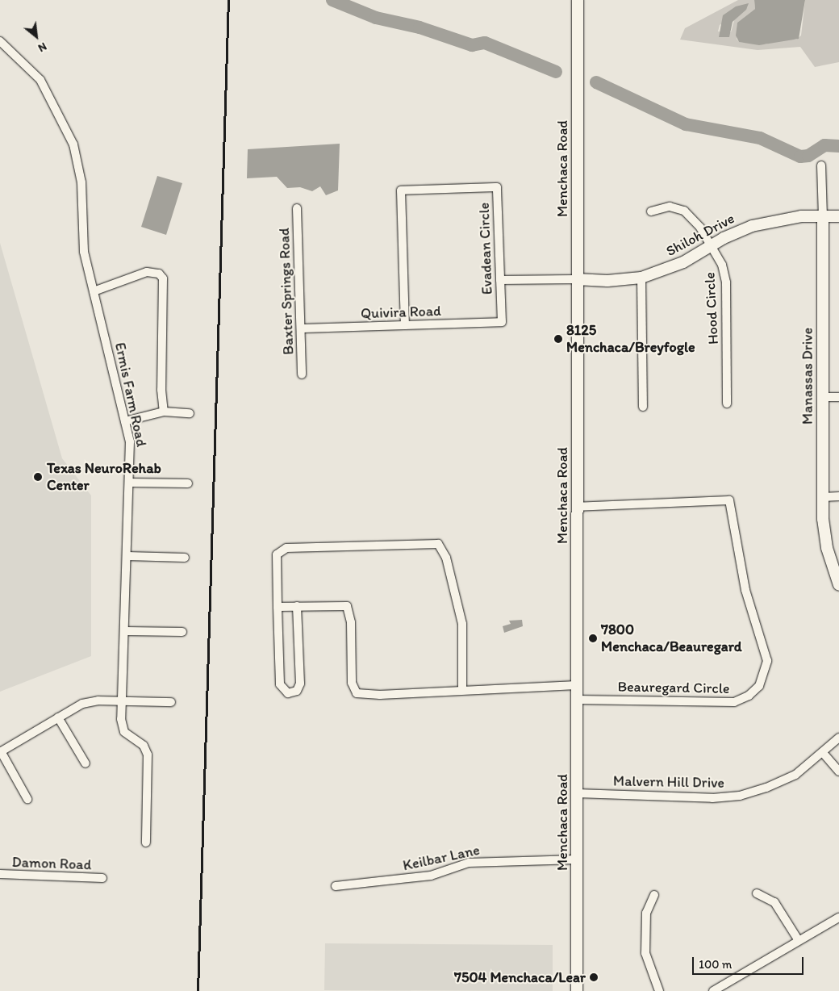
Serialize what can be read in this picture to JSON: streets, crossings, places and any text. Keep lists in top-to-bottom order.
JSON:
{
  "streets": {
    "main road": ["Menchaca Road", "Shiloh Drive", "Manassas Drive"],
    "street": [
      "Evadean Circle",
      "Baxter Springs Road",
      "Hood Circle",
      "Quivira Road",
      "Ermis Farm Road",
      "Beauregard Circle",
      "Malvern Hill Drive",
      "Keilbar Lane",
      "Damon Road"
    ]
  },
  "crossings": [
    ["Menchaca Road", "Shiloh Drive"],
    ["Menchaca Road", "Beauregard Circle"],
    ["Menchaca Road", "Malvern Hill Drive"],
    ["Menchaca Road", "Keilbar Lane"],
    ["Shiloh Drive", "Hood Circle"],
    ["Shiloh Drive", "Manassas Drive"],
    ["Evadean Circle", "Quivira Road"],
    ["Baxter Springs Road", "Quivira Road"]
  ],
  "places": [
    "8125 Menchaca/Breyfogle",
    "Texas NeuroRehab Center",
    "7800 Menchaca/Beauregard",
    "7504 Menchaca/Lear"
  ],
  "scale_bar": "100 m",
  "north": "bottom right"
}
